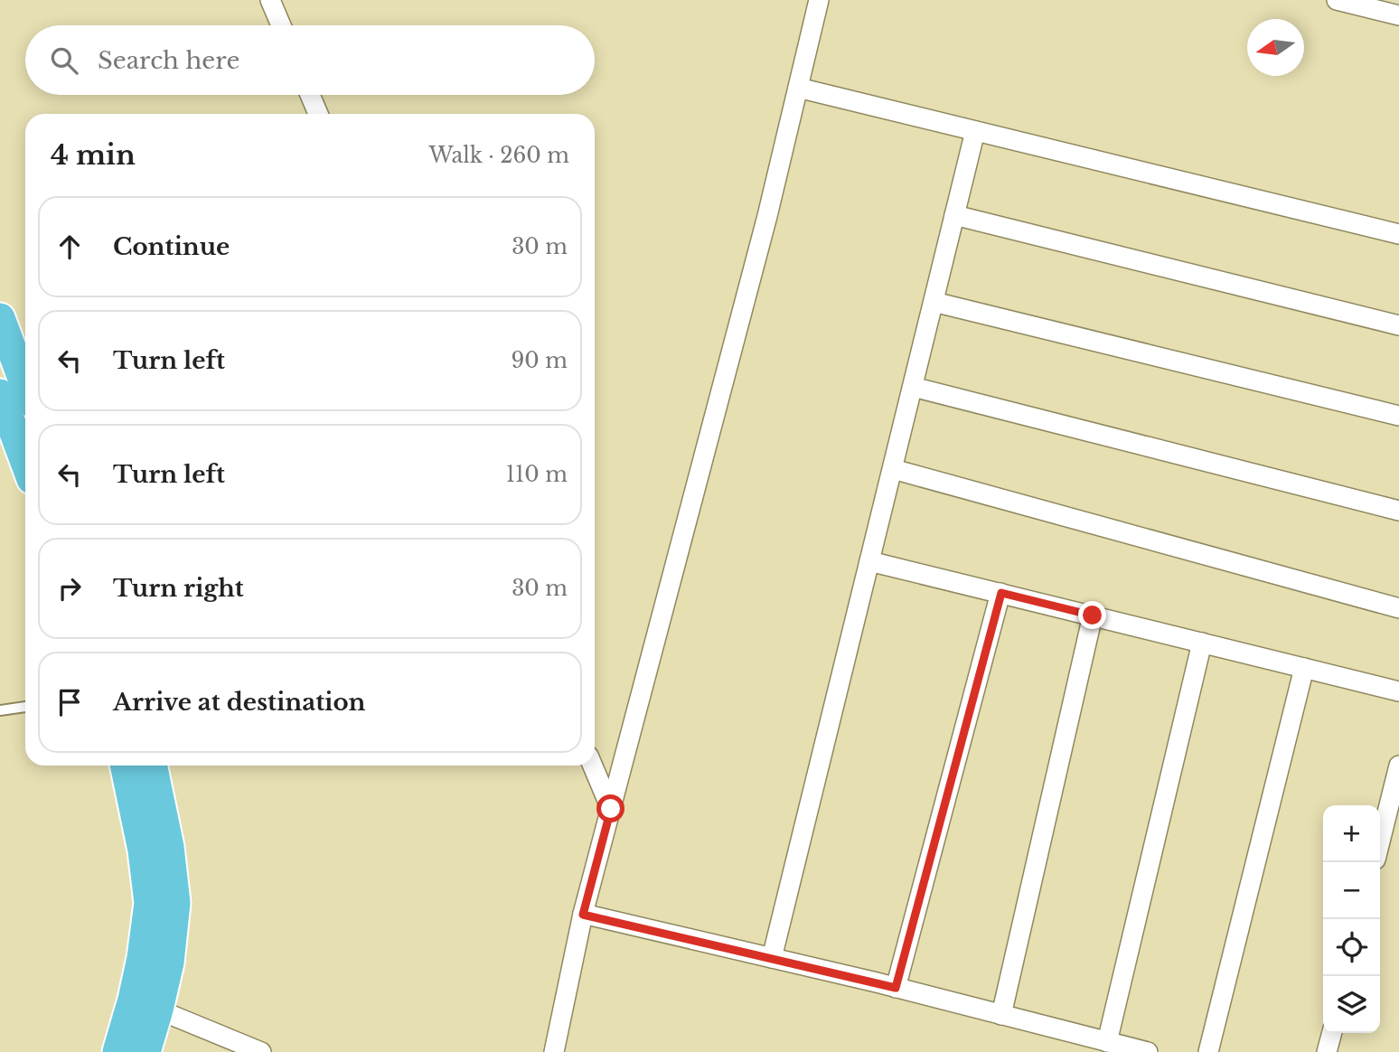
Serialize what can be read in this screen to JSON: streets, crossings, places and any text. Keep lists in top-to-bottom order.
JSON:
{
  "north": "left",
  "page": {
    "search": "Search here",
    "heading": ["4 min", "Walk · 260 m"],
    "list": [
      ["Continue", "30 m"],
      ["Turn left", "90 m"],
      ["Turn left", "110 m"],
      ["Turn right", "30 m"],
      "Arrive at destination"
    ],
    "map_buttons": ["+", "−"]
  }
}
